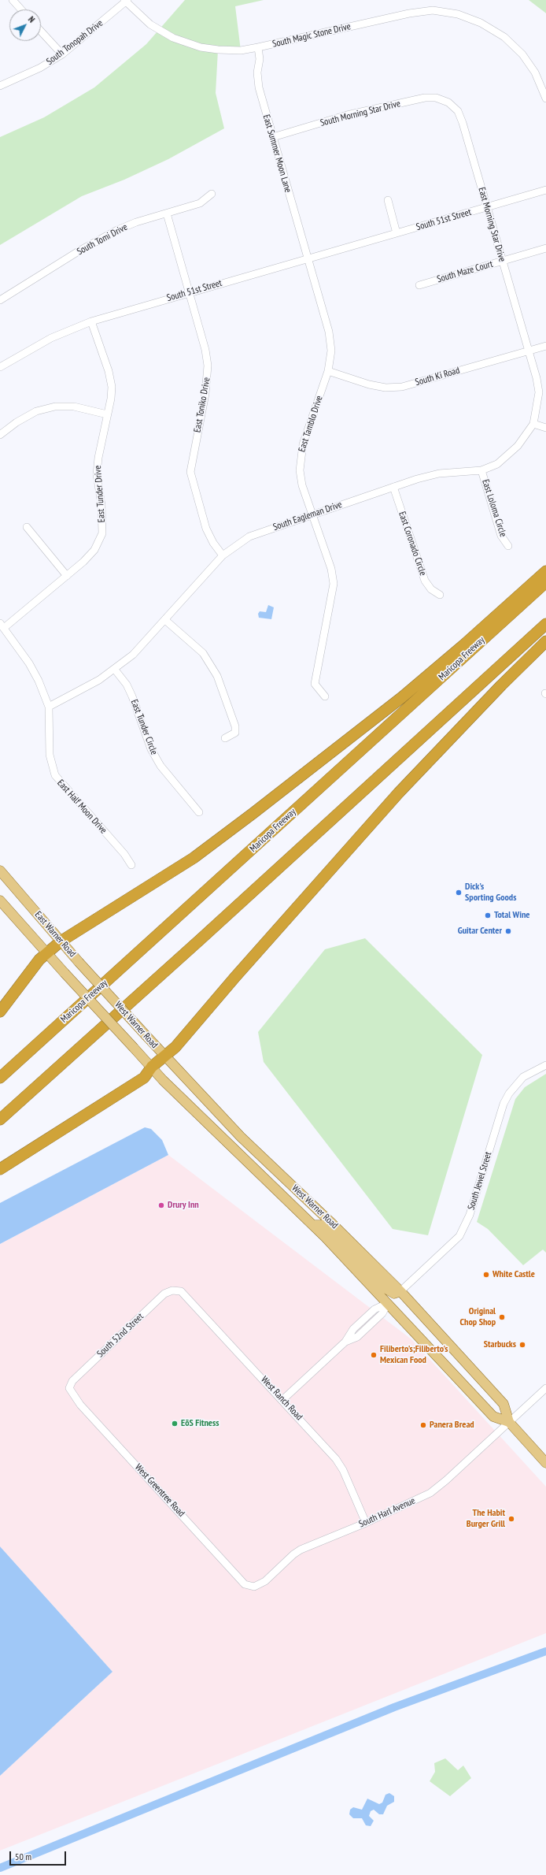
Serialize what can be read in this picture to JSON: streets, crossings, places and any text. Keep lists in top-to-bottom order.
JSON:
{
  "streets": {
    "highway": ["Maricopa Freeway"],
    "main road": ["East Warner Road", "West Warner Road"],
    "street": [
      "South Magic Stone Drive",
      "South Tonopah Drive",
      "South Morning Star Drive",
      "East Summer Moon Lane",
      "South 51st Street",
      "East Morning Star Drive",
      "South Tomi Drive",
      "South Maze Court",
      "South Ki Road",
      "East Toniko Drive",
      "East Tamblo Drive",
      "East Tunder Drive",
      "East Loloma Circle",
      "South Eagleman Drive",
      "East Coronado Circle",
      "East Tunder Circle",
      "East Half Moon Drive",
      "South Jewel Street",
      "South 52nd Street",
      "West Ranch Road",
      "West Greentree Road",
      "South Harl Avenue"
    ]
  },
  "crossings": [
    ["South Magic Stone Drive", "South Tonopah Drive"],
    ["South Magic Stone Drive", "East Summer Moon Lane"],
    ["South Morning Star Drive", "East Summer Moon Lane"],
    ["South Morning Star Drive", "East Morning Star Drive"],
    ["East Summer Moon Lane", "South 51st Street"],
    ["East Summer Moon Lane", "East Tamblo Drive"],
    ["South 51st Street", "East Morning Star Drive"],
    ["South 51st Street", "East Toniko Drive"],
    ["South 51st Street", "East Tamblo Drive"],
    ["South 51st Street", "East Tunder Drive"],
    ["East Morning Star Drive", "South Maze Court"],
    ["East Morning Star Drive", "South Ki Road"],
    ["East Morning Star Drive", "South Eagleman Drive"],
    ["South Tomi Drive", "East Toniko Drive"],
    ["South Ki Road", "East Tamblo Drive"],
    ["South Ki Road", "South Eagleman Drive"],
    ["East Toniko Drive", "South Eagleman Drive"],
    ["East Tamblo Drive", "South Eagleman Drive"],
    ["East Tunder Drive", "East Half Moon Drive"],
    ["East Loloma Circle", "South Eagleman Drive"],
    ["South Eagleman Drive", "East Coronado Circle"],
    ["South Eagleman Drive", "East Tunder Circle"],
    ["South Eagleman Drive", "East Half Moon Drive"],
    ["East Warner Road", "West Warner Road"],
    ["West Warner Road", "South Jewel Street"],
    ["West Warner Road", "South Harl Avenue"],
    ["South 52nd Street", "West Ranch Road"],
    ["South 52nd Street", "West Greentree Road"],
    ["West Ranch Road", "South Harl Avenue"],
    ["West Greentree Road", "South Harl Avenue"]
  ],
  "places": [
    "Dick's Sporting Goods",
    "Total Wine",
    "Guitar Center",
    "Drury Inn",
    "White Castle",
    "Original Chop Shop",
    "Starbucks",
    "Filiberto's;Filiberto's Mexican Food",
    "EōS Fitness",
    "Panera Bread",
    "The Habit Burger Grill"
  ],
  "scale_bar": "50 m",
  "north": "top right"
}
